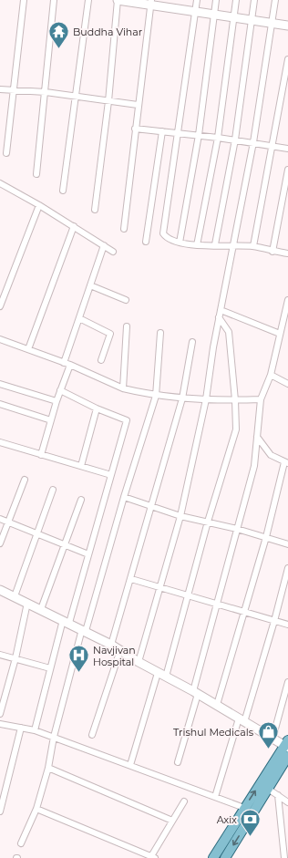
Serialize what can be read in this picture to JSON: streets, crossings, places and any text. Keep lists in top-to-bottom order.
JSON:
{
  "places": {
    "temple": ["Buddha Vihar"],
    "hospital": ["Navjivan Hospital"],
    "shop": ["Trishul Medicals"],
    "bank": ["Axix"]
  }
}
